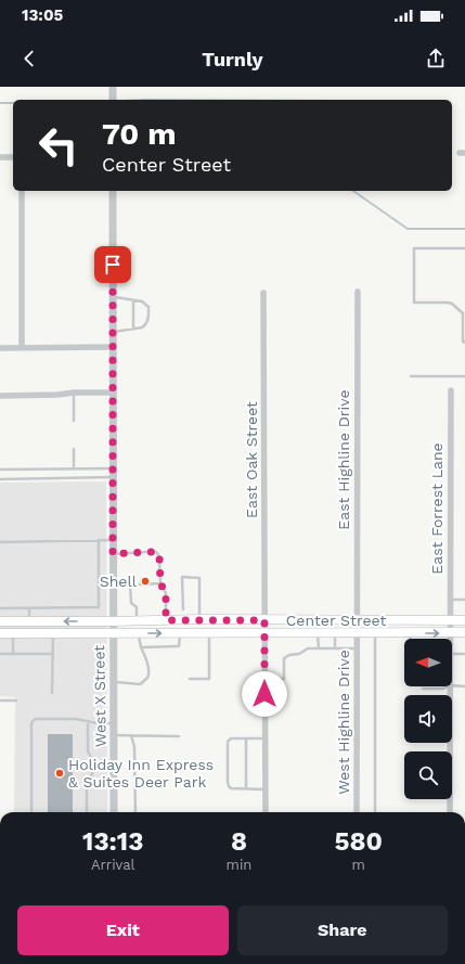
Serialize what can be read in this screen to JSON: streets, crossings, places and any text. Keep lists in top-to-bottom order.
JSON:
{
  "streets": {
    "main road": ["Center Street"],
    "street": [
      "East Oak Street",
      "East Highline Drive",
      "East Forrest Lane",
      "West X Street",
      "West Highline Drive"
    ]
  },
  "crossings": [
    ["East Oak Street", "Center Street"],
    ["East Highline Drive", "Center Street"],
    ["East Highline Drive", "West Highline Drive"],
    ["East Forrest Lane", "Center Street"],
    ["Center Street", "West X Street"],
    ["Center Street", "West Highline Drive"]
  ],
  "places": ["Shell", "Holiday Inn Express & Suites Deer Park"],
  "north": "left",
  "page": {
    "status": "13:05",
    "header": "Turnly",
    "turn": ["70 m", "Center Street"],
    "eta": [
      "13:13",
      "Arrival",
      "8",
      "min",
      "580",
      "m"
    ],
    "buttons": ["Exit", "Share"]
  }
}
